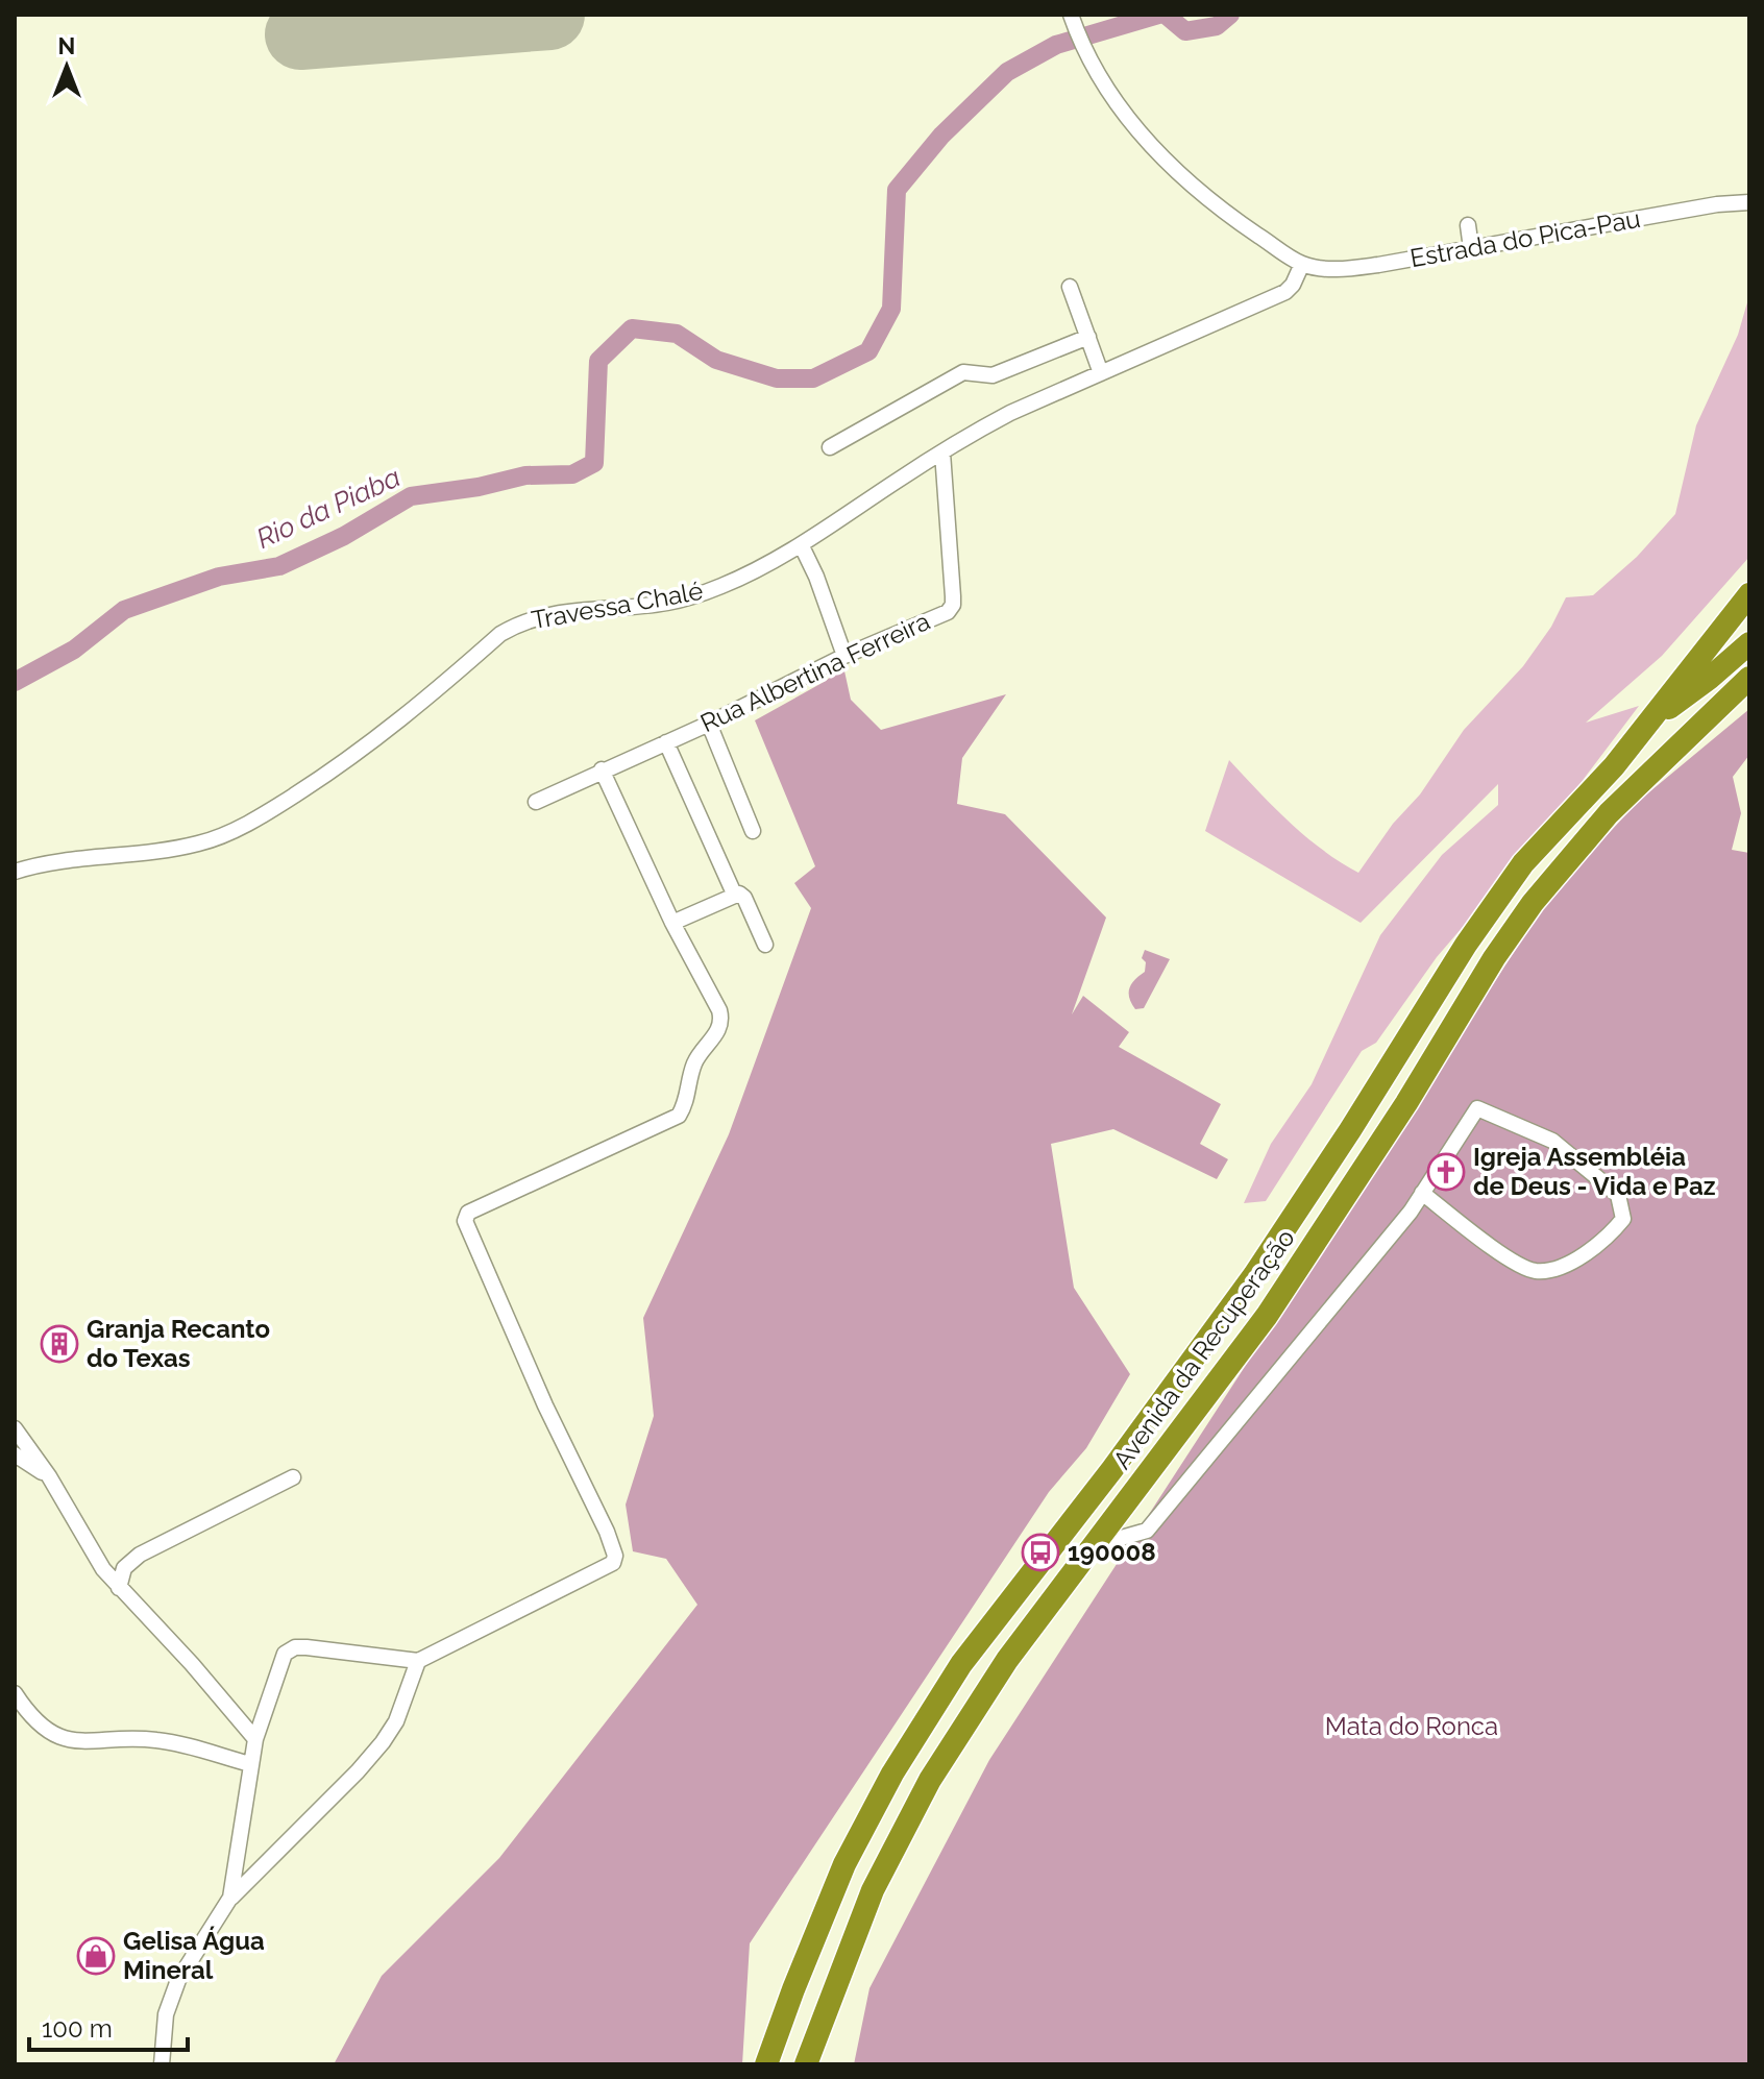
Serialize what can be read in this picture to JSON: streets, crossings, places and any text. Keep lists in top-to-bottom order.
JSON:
{
  "streets": {
    "highway": ["Avenida da Recuperação"],
    "street": ["Estrada do Pica-Pau", "Travessa Chalé", "Rua Albertina Ferreira"]
  },
  "crossings": [
    ["Estrada do Pica-Pau", "Travessa Chalé"],
    ["Travessa Chalé", "Rua Albertina Ferreira"]
  ],
  "water": ["Rio da Piaba"],
  "parks": ["Mata do Ronca"],
  "places": {
    "church": ["Igreja Assembléia de Deus - Vida e Paz"],
    "building": ["Granja Recanto do Texas"],
    "bus stop": ["190008"],
    "shop": ["Gelisa Água Mineral"]
  },
  "scale_bar": "100 m",
  "north": "top"
}
